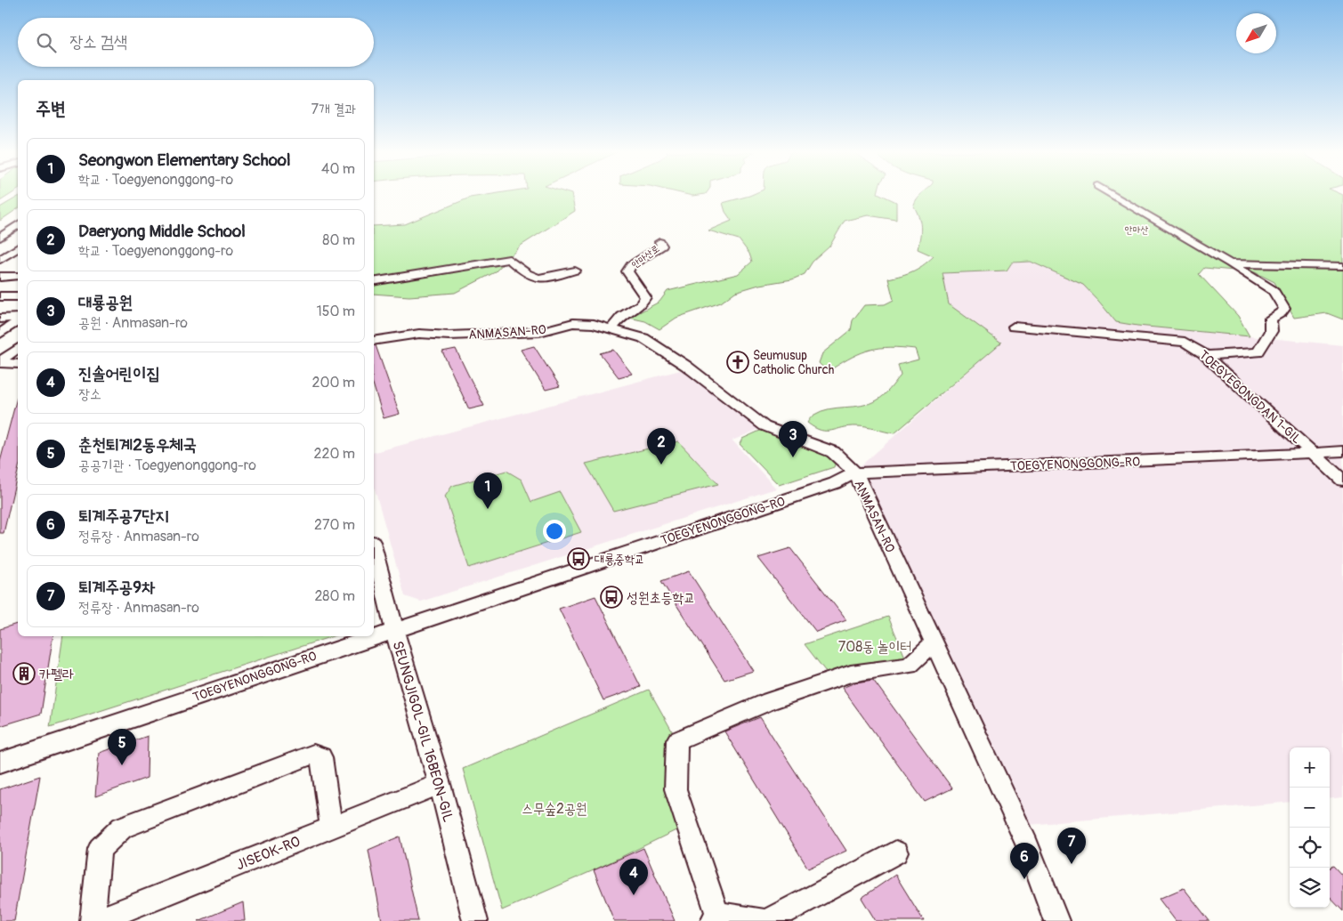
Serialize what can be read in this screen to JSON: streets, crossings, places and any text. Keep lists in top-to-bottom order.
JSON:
{
  "streets": {
    "street": [
      "안마산로",
      "ANMASAN-RO",
      "TOEGYEGONGDAN 1-GIL",
      "TOEGYENONGGONG-RO",
      "SEUNGJIGOL-GIL 16BEON-GIL",
      "JISEOK-RO"
    ]
  },
  "crossings": [
    ["안마산로", "ANMASAN-RO"],
    ["ANMASAN-RO", "TOEGYENONGGONG-RO"],
    ["TOEGYEGONGDAN 1-GIL", "TOEGYENONGGONG-RO"],
    ["TOEGYENONGGONG-RO", "SEUNGJIGOL-GIL 16BEON-GIL"],
    ["SEUNGJIGOL-GIL 16BEON-GIL", "JISEOK-RO"]
  ],
  "parks": ["안마산", "708동 놀이터", "스무숲2공원"],
  "places": {
    "church": ["Seumusup Catholic Church"],
    "bus stop": ["대룡중학교", "성원초등학교"],
    "building": ["카펠라"]
  },
  "north": "bottom left",
  "page": {
    "search": "장소 검색",
    "heading": ["주변", "7개 결과"],
    "list": [
      {
        "mark": "1",
        "name": "Seongwon Elementary School",
        "note": "학교 · Toegyenonggong-ro",
        "value": "40 m"
      },
      {
        "mark": "2",
        "name": "Daeryong Middle School",
        "note": "학교 · Toegyenonggong-ro",
        "value": "80 m"
      },
      {
        "mark": "3",
        "name": "대룡공원",
        "note": "공원 · Anmasan-ro",
        "value": "150 m"
      },
      {
        "mark": "4",
        "name": "진솔어린이집",
        "note": "장소",
        "value": "200 m"
      },
      {
        "mark": "5",
        "name": "춘천퇴계2동우체국",
        "note": "공공기관 · Toegyenonggong-ro",
        "value": "220 m"
      },
      {
        "mark": "6",
        "name": "퇴계주공7단지",
        "note": "정류장 · Anmasan-ro",
        "value": "270 m"
      },
      {
        "mark": "7",
        "name": "퇴계주공9차",
        "note": "정류장 · Anmasan-ro",
        "value": "280 m"
      }
    ],
    "pins": [
      "3",
      "2",
      "1",
      "5",
      "7",
      "6",
      "4"
    ],
    "map_buttons": ["+", "−"]
  }
}
